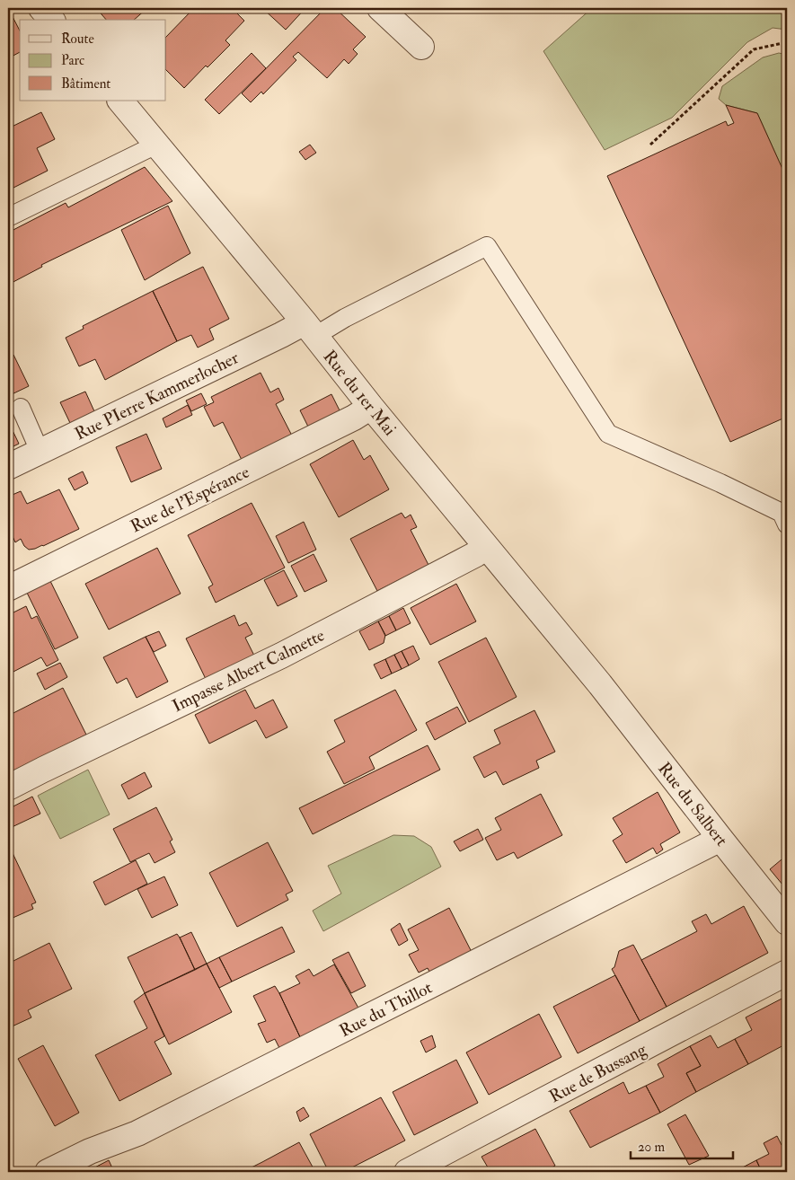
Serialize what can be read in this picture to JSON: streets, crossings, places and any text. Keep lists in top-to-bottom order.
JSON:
{
  "streets": {
    "street": [
      "Rue du 1er Mai",
      "Rue PIerre Kammerlocher",
      "Rue de l'Espérance",
      "Impasse Albert Calmette",
      "Rue du Salbert",
      "Rue du Thillot",
      "Rue de Bussang"
    ]
  },
  "crossings": [
    ["Rue du 1er Mai", "Rue PIerre Kammerlocher"],
    ["Rue du 1er Mai", "Rue de l'Espérance"],
    ["Rue du 1er Mai", "Impasse Albert Calmette"],
    ["Rue du 1er Mai", "Rue du Salbert"],
    ["Rue du Salbert", "Rue du Thillot"]
  ],
  "legend": ["Route", "Parc", "Bâtiment"],
  "scale_bar": "20 m"
}
